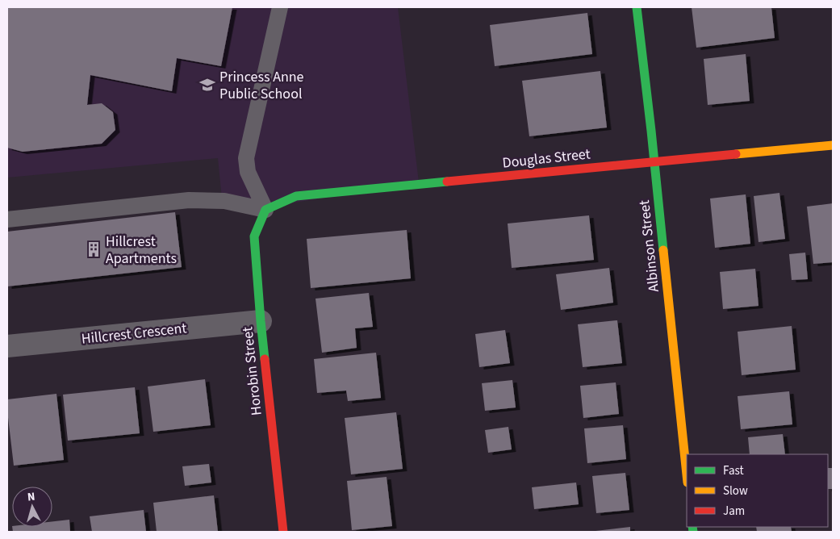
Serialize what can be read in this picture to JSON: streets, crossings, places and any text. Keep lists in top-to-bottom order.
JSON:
{
  "streets": {
    "street": [
      "Douglas Street",
      "Albinson Street",
      "Hillcrest Crescent",
      "Horobin Street"
    ]
  },
  "crossings": [
    ["Douglas Street", "Albinson Street"],
    ["Douglas Street", "Horobin Street"],
    ["Hillcrest Crescent", "Horobin Street"]
  ],
  "places": {
    "school or university": ["Princess Anne Public School"],
    "building": ["Hillcrest Apartments"]
  },
  "legend": ["Fast", "Slow", "Jam"],
  "north": "top"
}
